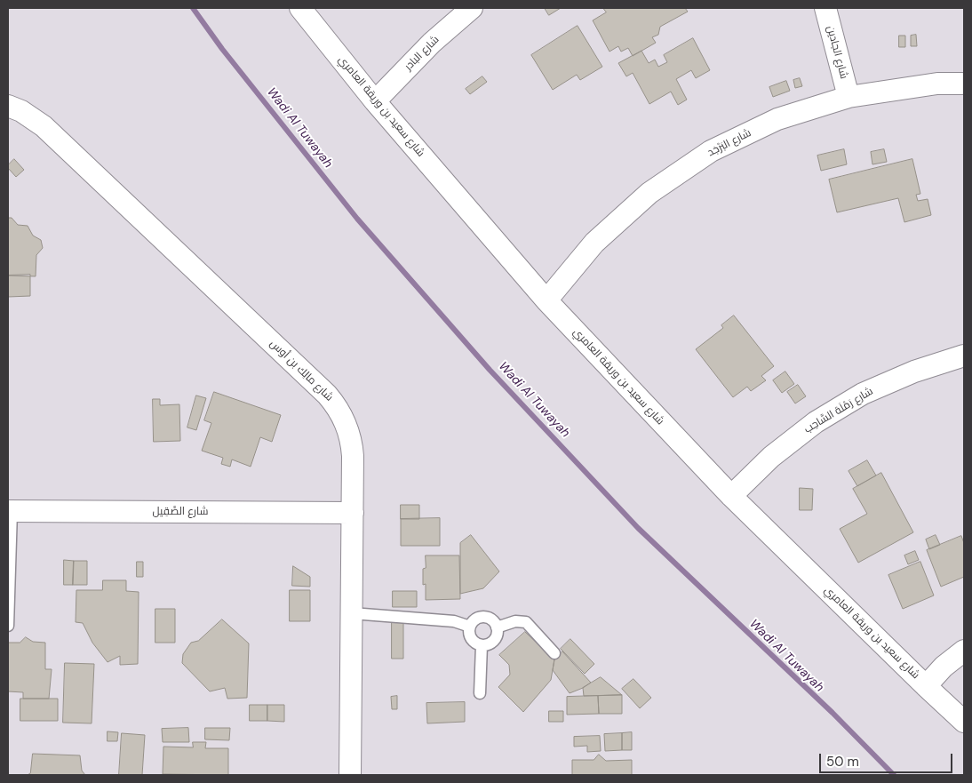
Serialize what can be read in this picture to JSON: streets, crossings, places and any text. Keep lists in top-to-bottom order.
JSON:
{
  "streets": {
    "street": [
      "شارع الجادين",
      "شارع البادر",
      "شارع سعيد بن وريقة العامري",
      "شارع البَرْجَد",
      "شارع مالِك بن أوس",
      "شارع رَمْلَة السَّاحِب",
      "شارع الصَّقِيل"
    ]
  },
  "crossings": [
    ["شارع الجادين", "شارع البَرْجَد"],
    ["شارع البادر", "شارع سعيد بن وريقة العامري"],
    ["شارع سعيد بن وريقة العامري", "شارع البَرْجَد"],
    ["شارع سعيد بن وريقة العامري", "شارع رَمْلَة السَّاحِب"],
    ["شارع مالِك بن أوس", "شارع الصَّقِيل"]
  ],
  "water": ["Wadi Al Tuwayah"],
  "scale_bar": "50 m"
}
